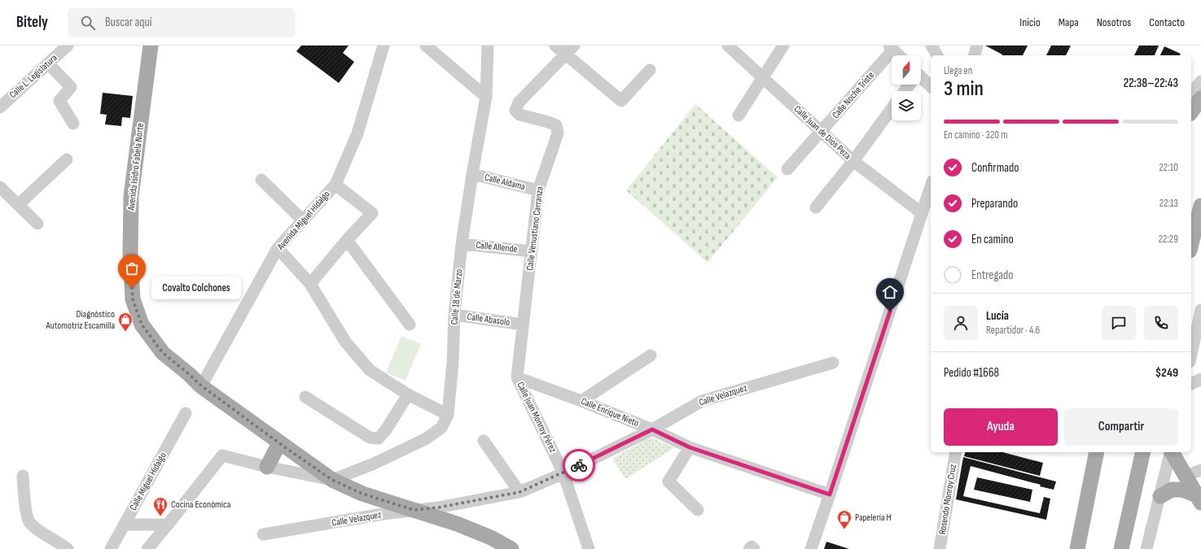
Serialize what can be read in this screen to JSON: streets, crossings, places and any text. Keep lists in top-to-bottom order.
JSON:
{
  "streets": {
    "main road": ["Avenida Isidro Fabela Norte"],
    "street": [
      "Calle L. Legislatura",
      "Calle Noche Triste",
      "Calle Juan de Dios Peza",
      "Calle Aldama",
      "Avenida Miguel Hidalgo",
      "Calle Venustiano Carranza",
      "Calle Allende",
      "Calle 18 de Marzo",
      "Calle Abasolo",
      "Calle Velazquez",
      "Calle Enrique Nieto",
      "Calle Juan Monroy Pérez",
      "Calle Miguel Hidalgo",
      "Rosendo Monroy Cruz"
    ]
  },
  "crossings": [
    ["Calle Noche Triste", "Calle Juan de Dios Peza"],
    ["Avenida Isidro Fabela Norte", "Avenida Miguel Hidalgo"],
    ["Avenida Isidro Fabela Norte", "Calle 18 de Marzo"],
    ["Avenida Isidro Fabela Norte", "Calle Velazquez"],
    ["Calle Aldama", "Calle Venustiano Carranza"],
    ["Calle Aldama", "Calle 18 de Marzo"],
    ["Calle Venustiano Carranza", "Calle Allende"],
    ["Calle Venustiano Carranza", "Calle Abasolo"],
    ["Calle Venustiano Carranza", "Calle Enrique Nieto"],
    ["Calle Venustiano Carranza", "Calle Juan Monroy Pérez"],
    ["Calle Allende", "Calle 18 de Marzo"],
    ["Calle 18 de Marzo", "Calle Abasolo"],
    ["Calle Velazquez", "Calle Enrique Nieto"],
    ["Calle Velazquez", "Calle Juan Monroy Pérez"],
    ["Calle Enrique Nieto", "Calle Juan Monroy Pérez"]
  ],
  "places": {
    "other": ["Covalto Colchones"],
    "shop": ["Diagnóstico Automotriz Escamilla", "Papelería H"],
    "restaurant": ["Cocina Económica"]
  },
  "north": "top",
  "page": {
    "header": "Bitely",
    "search": "Buscar aquí",
    "nav": [
      "Inicio",
      "Mapa",
      "Nosotros",
      "Contacto"
    ],
    "heading": ["3 min", "Llega en", "22:38–22:43"],
    "panel": [
      "Lucía",
      "Repartidor · 4.6",
      "Pedido #1668",
      "$249"
    ],
    "bar": "En camino · 320 m",
    "list": [
      ["Confirmado", "22:10"],
      ["Preparando", "22:13"],
      ["En camino", "22:29"],
      "Entregado"
    ],
    "bubble": "Covalto Colchones",
    "buttons": ["Ayuda", "Compartir"]
  }
}
